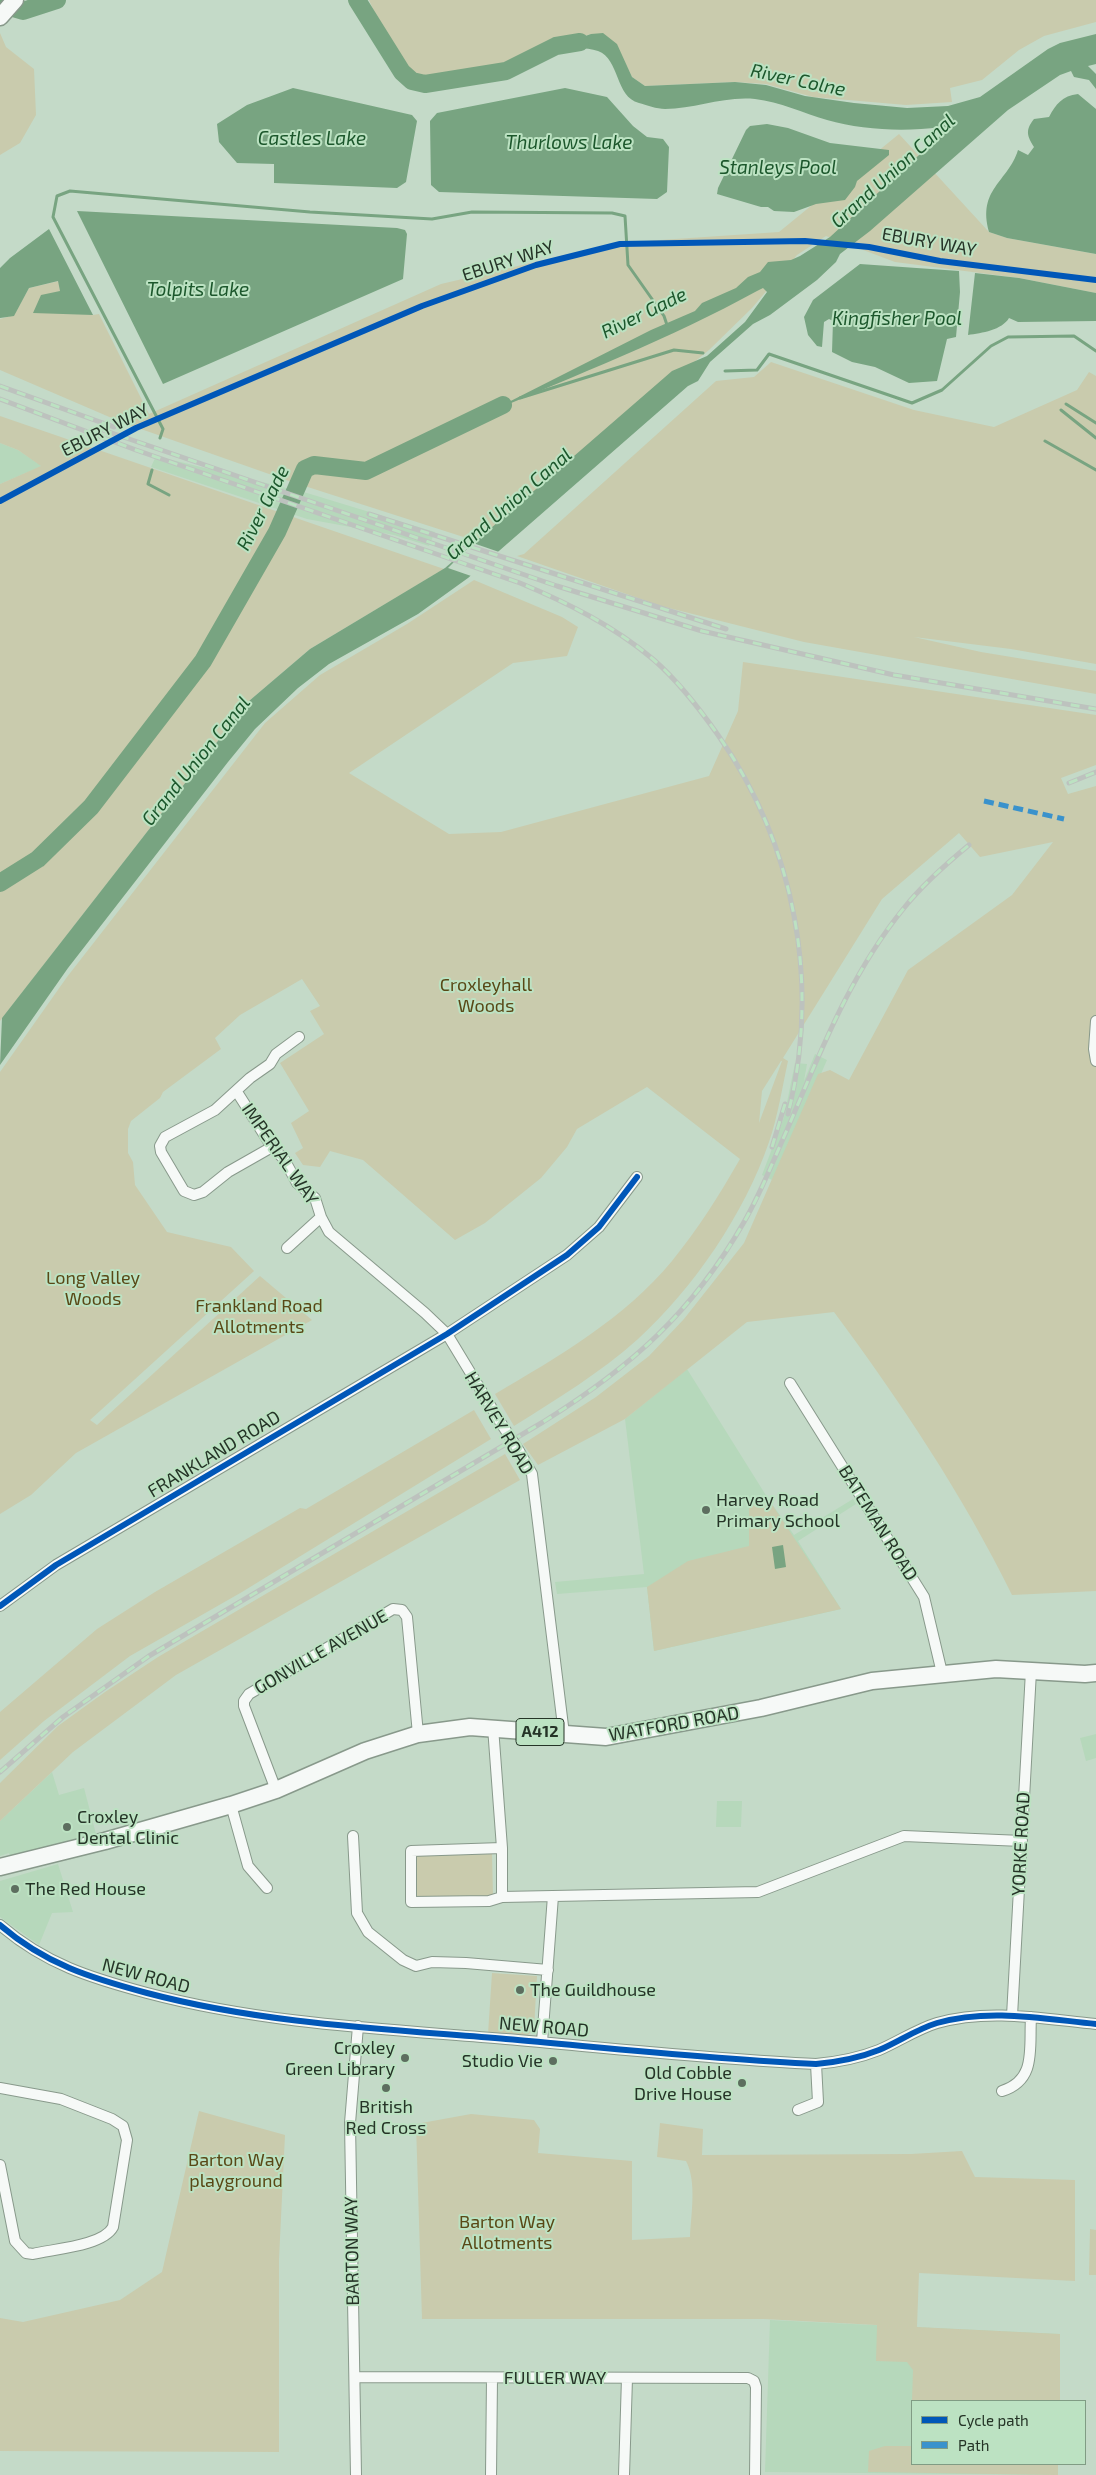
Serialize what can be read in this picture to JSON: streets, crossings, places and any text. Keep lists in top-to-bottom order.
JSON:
{
  "streets": {
    "main road": ["WATFORD ROAD", "A412"],
    "street": [
      "IMPERIAL WAY",
      "HARVEY ROAD",
      "FRANKLAND ROAD",
      "BATEMAN ROAD",
      "GONVILLE AVENUE",
      "YORKE ROAD",
      "NEW ROAD",
      "BARTON WAY",
      "FULLER WAY"
    ],
    "cycle path": ["EBURY WAY"]
  },
  "crossings": [
    ["IMPERIAL WAY", "HARVEY ROAD"],
    ["HARVEY ROAD", "FRANKLAND ROAD"],
    ["HARVEY ROAD", "WATFORD ROAD"],
    ["BATEMAN ROAD", "WATFORD ROAD"],
    ["GONVILLE AVENUE", "WATFORD ROAD"],
    ["WATFORD ROAD", "YORKE ROAD"],
    ["YORKE ROAD", "NEW ROAD"],
    ["NEW ROAD", "BARTON WAY"],
    ["BARTON WAY", "FULLER WAY"]
  ],
  "water": [
    "River Colne",
    "Castles Lake",
    "Thurlows Lake",
    "Stanleys Pool",
    "Grand Union Canal",
    "Tolpits Lake",
    "River Gade",
    "Kingfisher Pool"
  ],
  "parks": [
    "Croxleyhall Woods",
    "Long Valley Woods",
    "Frankland Road Allotments",
    "Barton Way playground",
    "Barton Way Allotments"
  ],
  "places": [
    "Harvey Road Primary School",
    "Croxley Dental Clinic",
    "The Red House",
    "The Guildhouse",
    "Croxley Green Library",
    "Studio Vie",
    "Old Cobble Drive House",
    "British Red Cross"
  ],
  "legend": ["Cycle path", "Path"]
}
